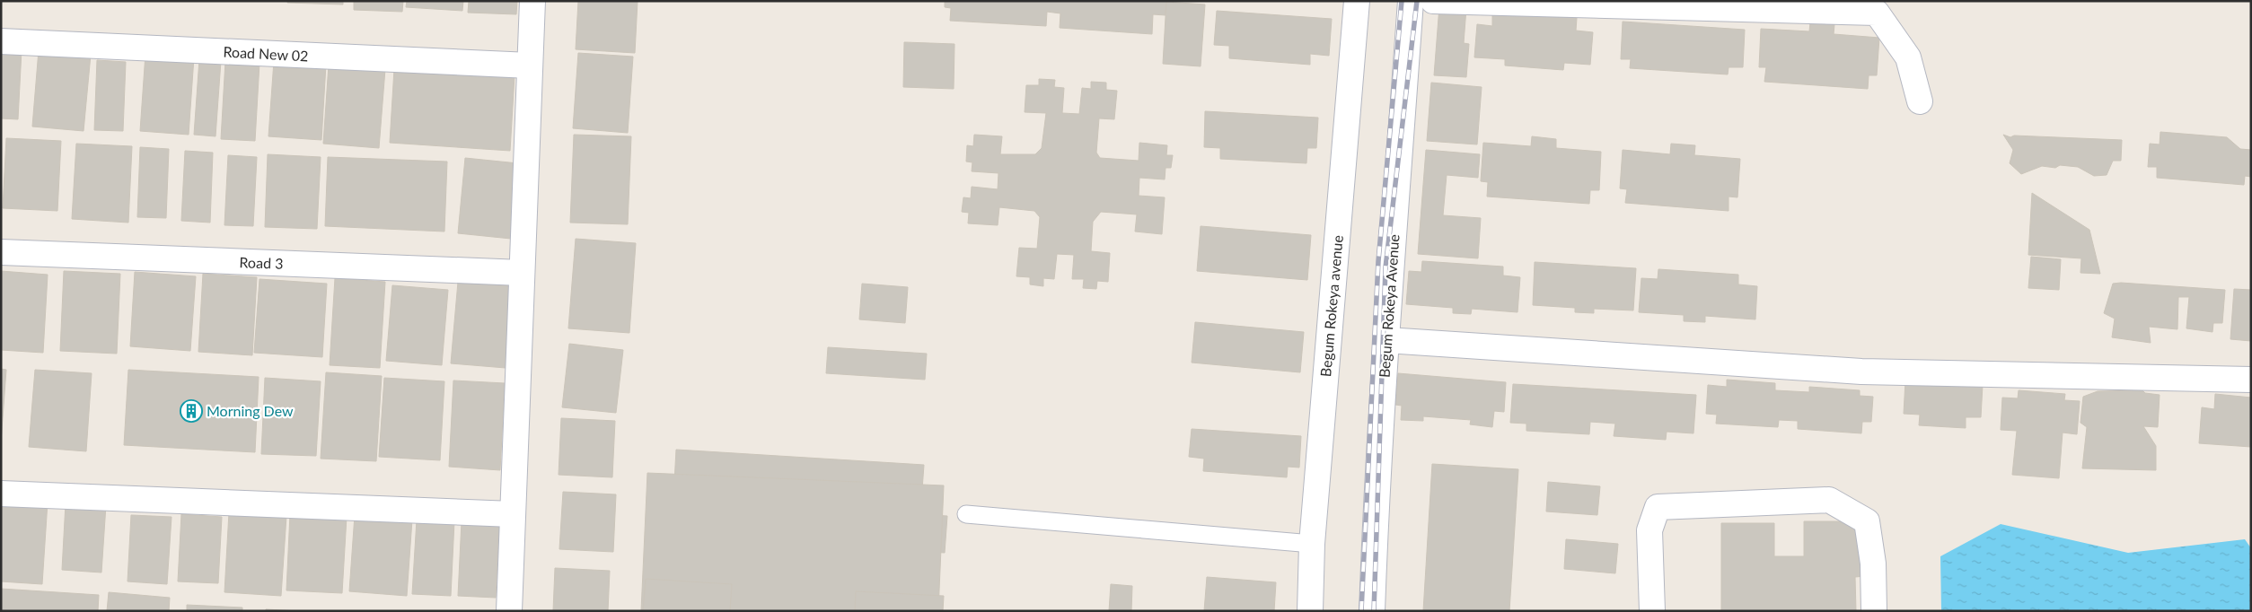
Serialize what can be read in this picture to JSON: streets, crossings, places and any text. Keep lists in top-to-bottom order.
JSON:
{
  "streets": {
    "street": [
      "Road New 02",
      "Road 3",
      "Begum Rokeya avenue",
      "Begum Rokeya Avenue"
    ]
  },
  "places": {
    "building": ["Morning Dew"]
  }
}
